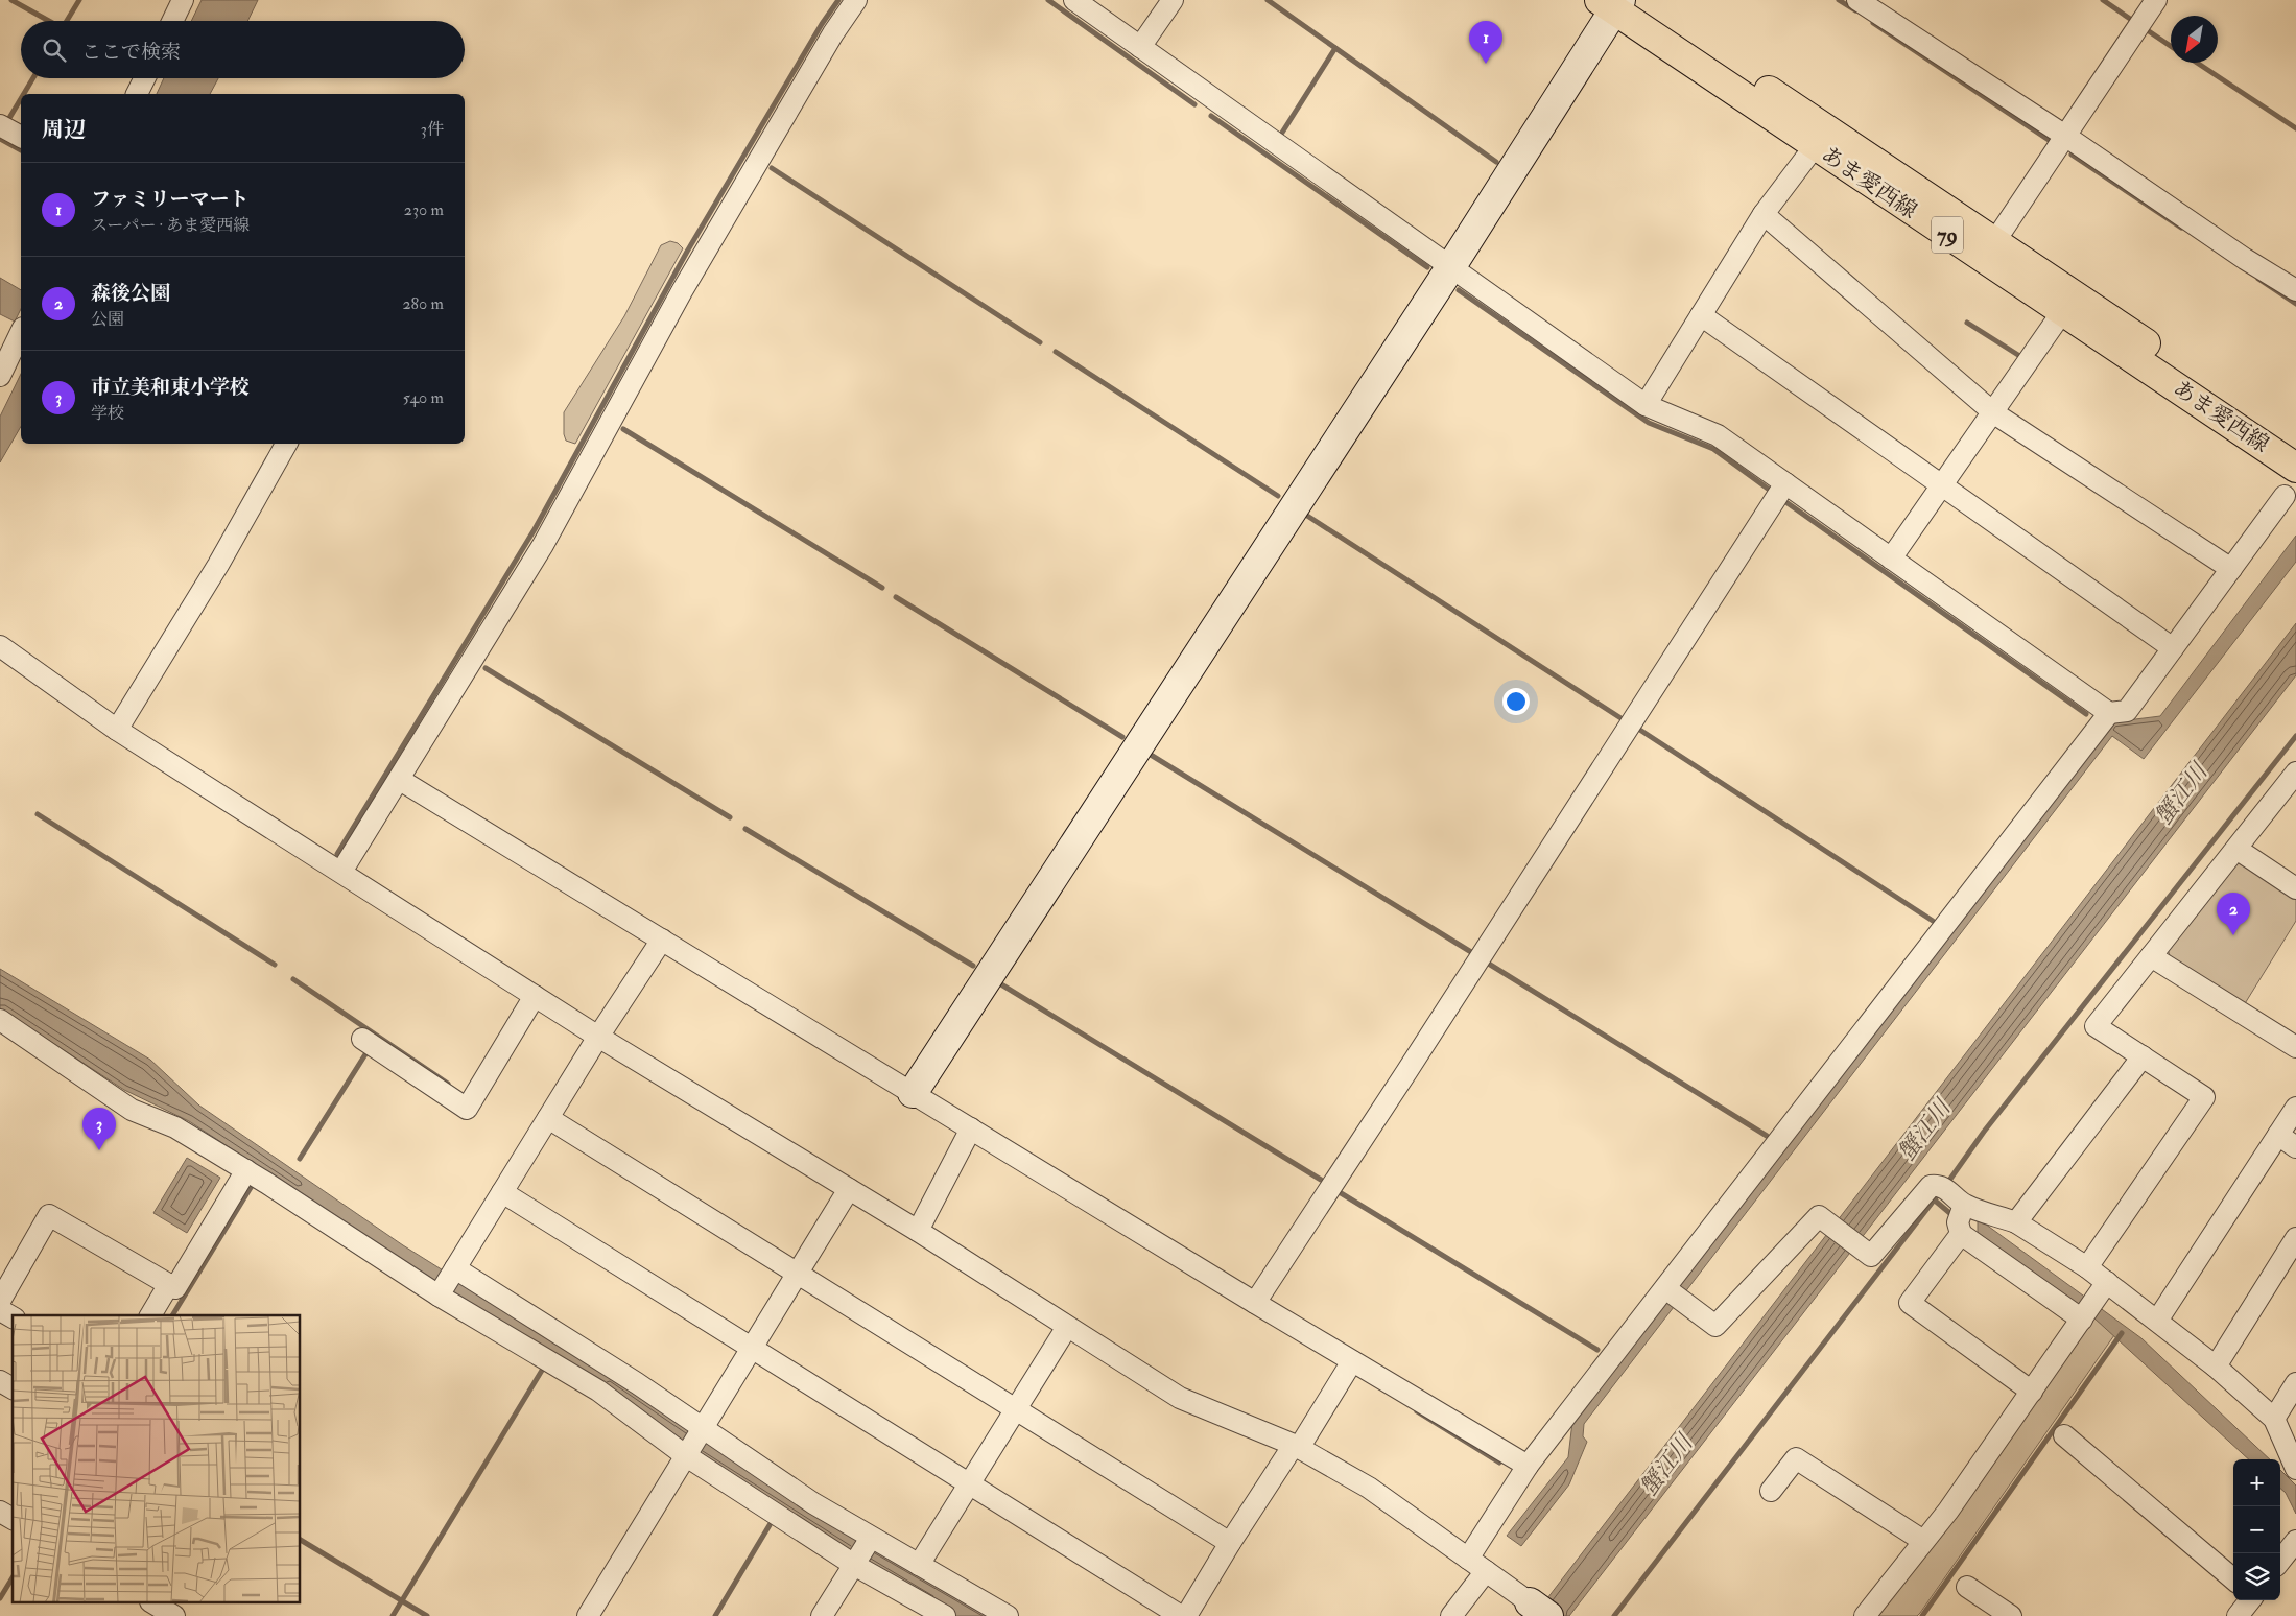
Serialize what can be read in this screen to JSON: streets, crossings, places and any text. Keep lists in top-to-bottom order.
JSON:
{
  "streets": {
    "main road": ["あま愛西線", "79"]
  },
  "water": ["蟹江川"],
  "north": "bottom left",
  "page": {
    "pins": ["1", "2", "3"],
    "search": "ここで検索",
    "heading": ["周辺", "3件"],
    "list": [
      {
        "mark": "1",
        "name": "ファミリーマート",
        "note": "スーパー · あま愛西線",
        "value": "230 m"
      },
      {
        "mark": "2",
        "name": "森後公園",
        "note": "公園",
        "value": "280 m"
      },
      {
        "mark": "3",
        "name": "市立美和東小学校",
        "note": "学校",
        "value": "540 m"
      }
    ],
    "map_buttons": ["+", "−"]
  }
}
